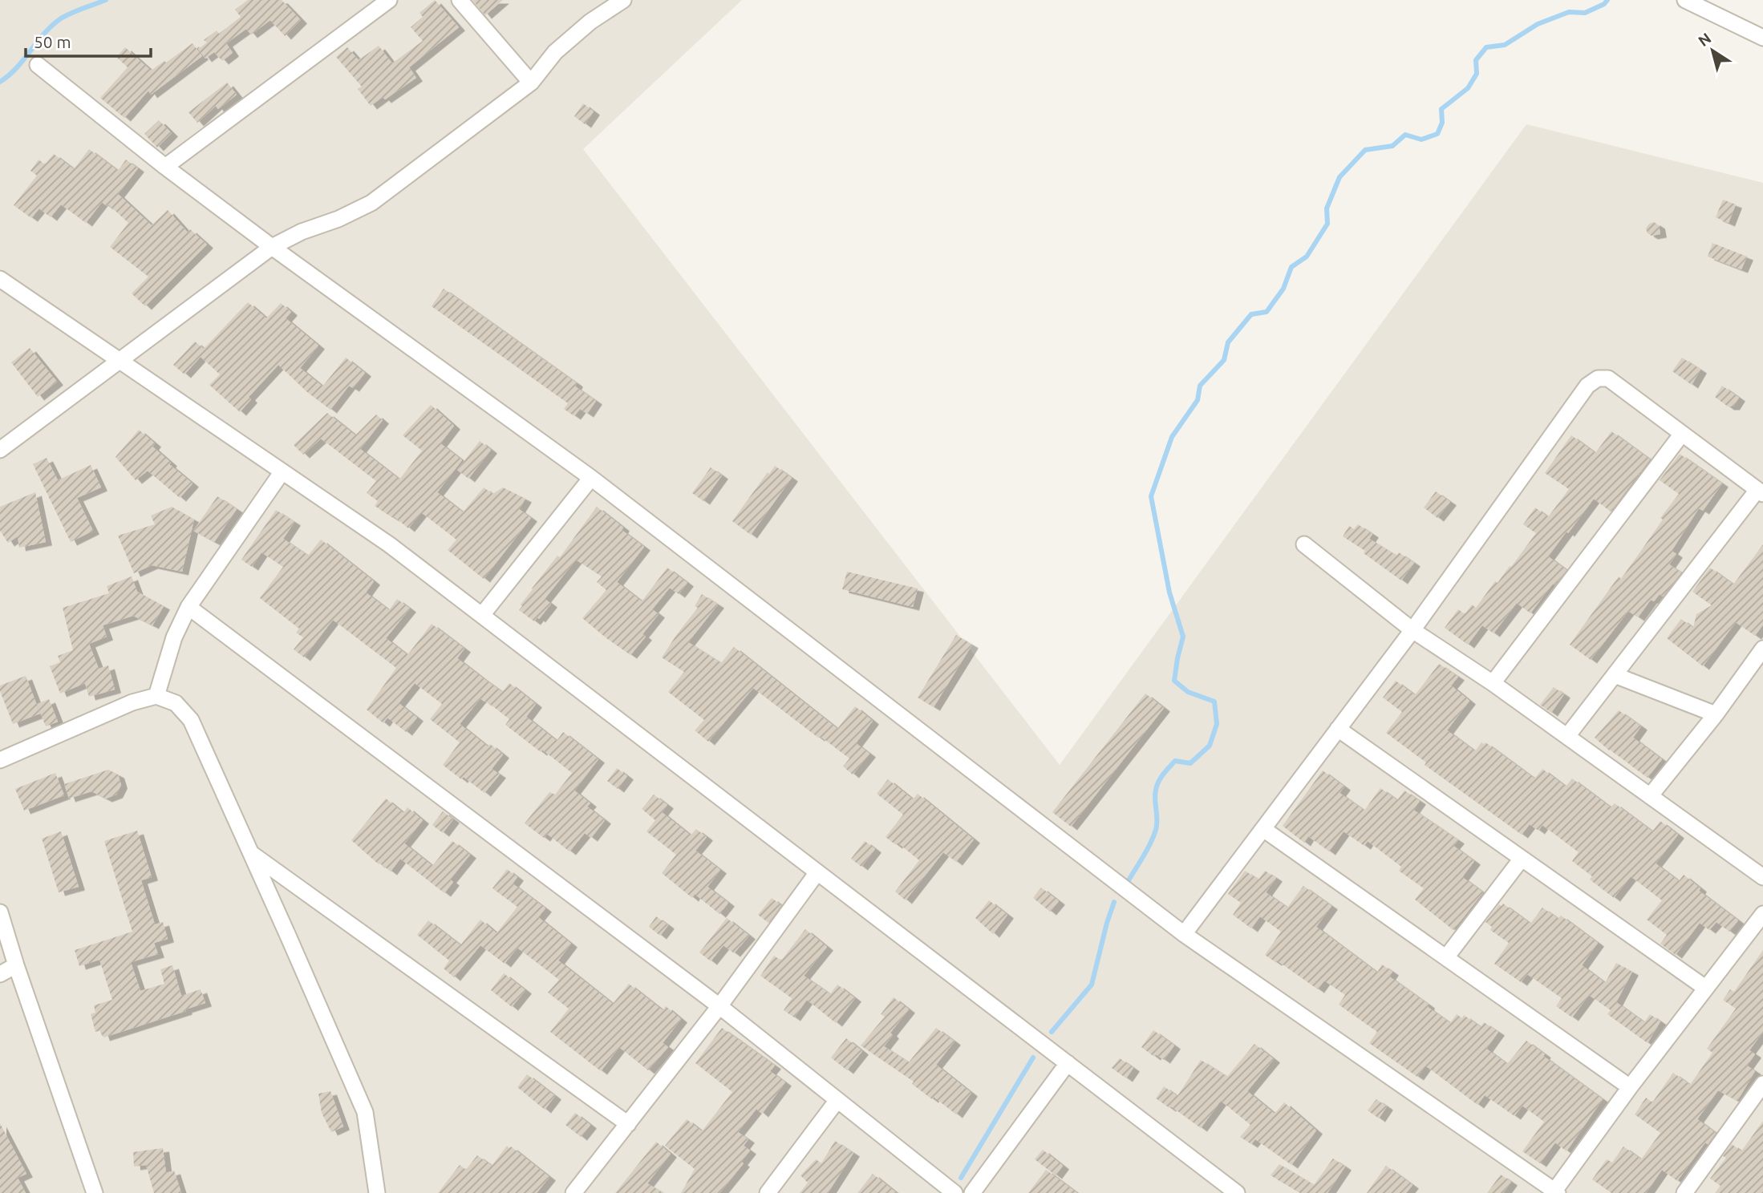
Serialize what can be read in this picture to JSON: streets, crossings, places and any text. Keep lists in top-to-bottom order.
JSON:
{
  "scale_bar": "50 m",
  "north": "top left"
}
